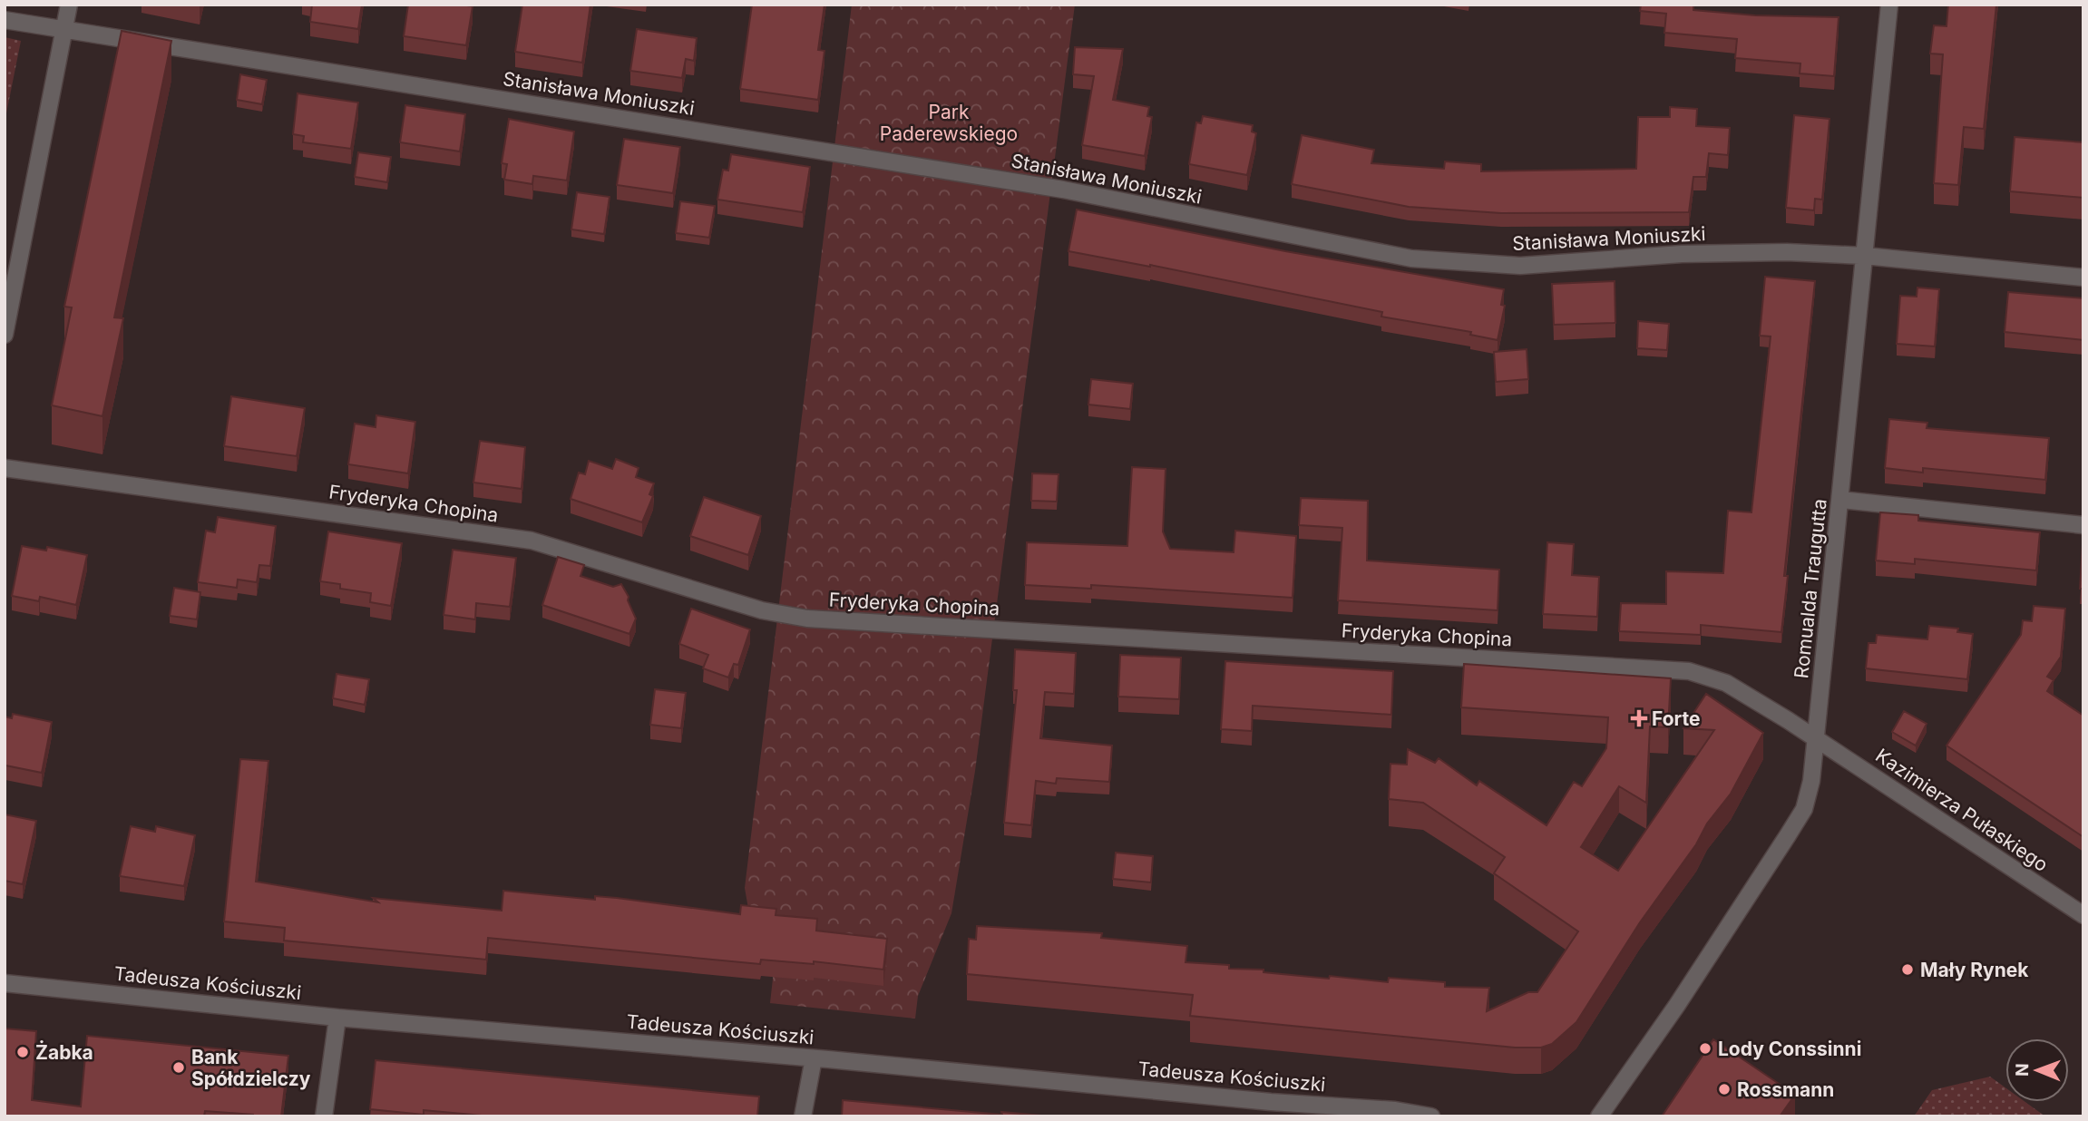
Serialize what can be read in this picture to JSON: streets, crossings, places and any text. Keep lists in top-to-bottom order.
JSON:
{
  "streets": {
    "street": [
      "Stanisława Moniuszki",
      "Fryderyka Chopina",
      "Romualda Traugutta",
      "Kazimierza Pułaskiego",
      "Tadeusza Kościuszki"
    ]
  },
  "crossings": [
    ["Stanisława Moniuszki", "Romualda Traugutta"],
    ["Fryderyka Chopina", "Romualda Traugutta"],
    ["Fryderyka Chopina", "Kazimierza Pułaskiego"],
    ["Romualda Traugutta", "Kazimierza Pułaskiego"]
  ],
  "parks": ["Park Paderewskiego"],
  "places": {
    "health": ["Forte"],
    "other": [
      "Mały Rynek",
      "Lody Conssinni",
      "Żabka",
      "Bank Spółdzielczy",
      "Rossmann"
    ]
  },
  "north": "left"
}
